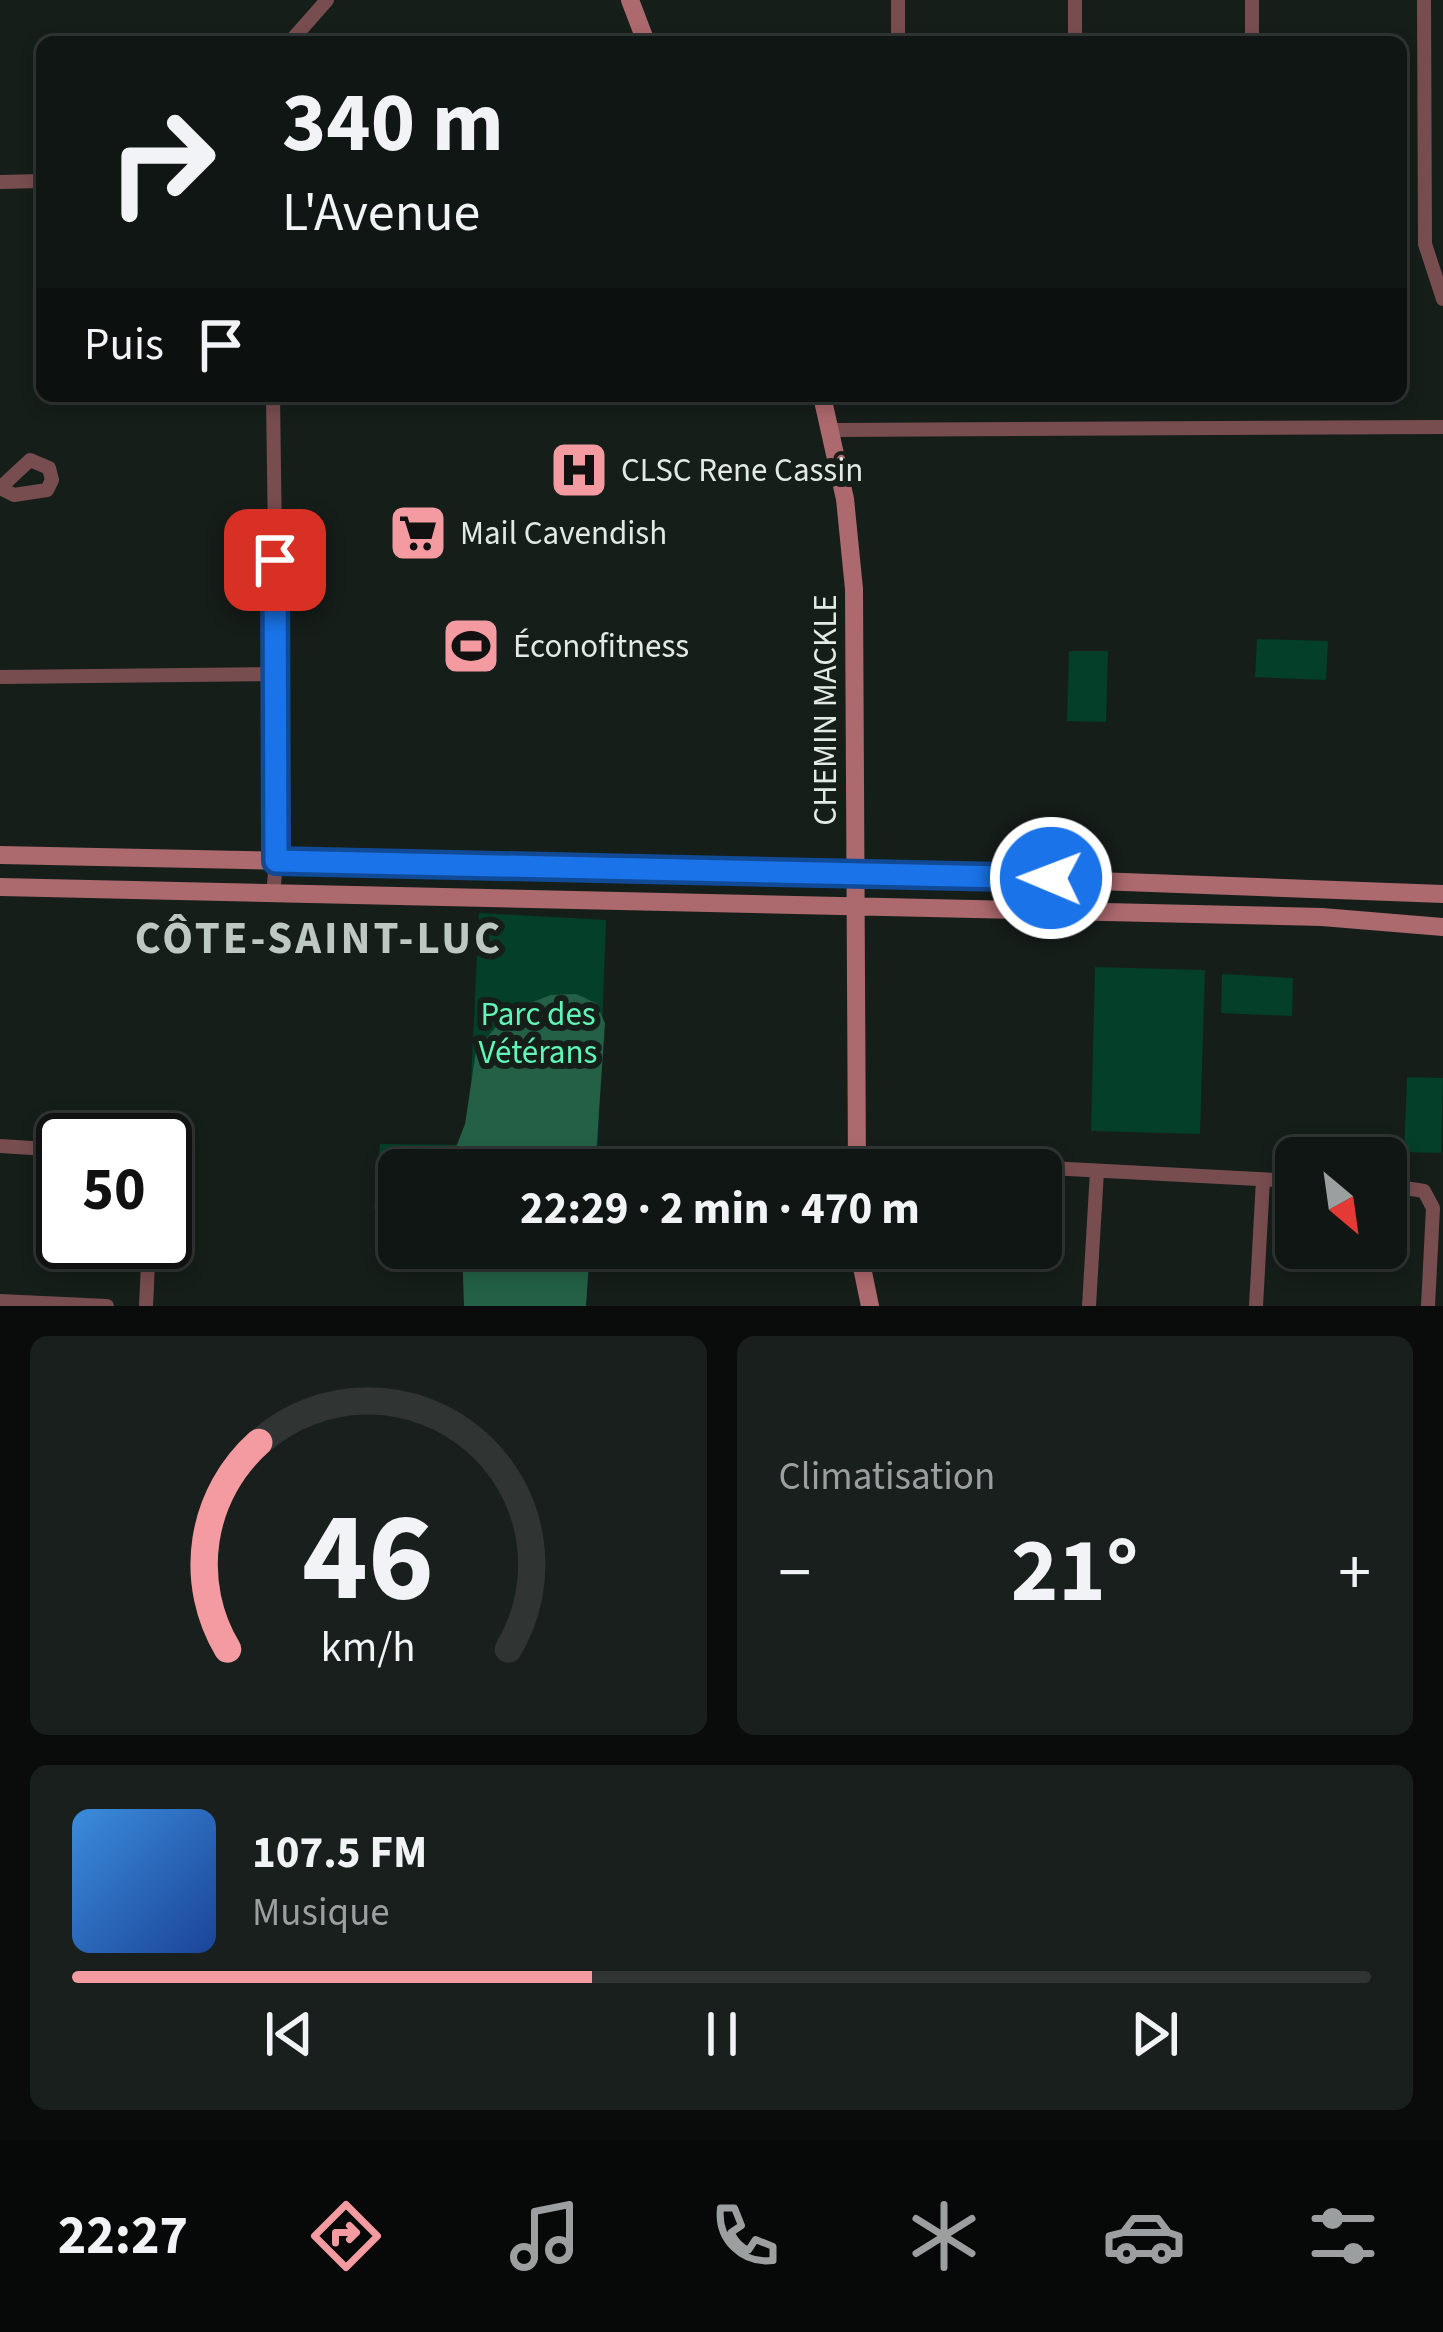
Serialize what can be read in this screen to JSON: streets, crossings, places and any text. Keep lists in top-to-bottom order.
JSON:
{
  "streets": {
    "main road": ["CHEMIN MACKLE"]
  },
  "districts": ["CÔTE-SAINT-LUC"],
  "parks": ["Parc des Vétérans"],
  "places": {
    "hospital": ["CLSC Rene Cassin"],
    "supermarket": ["Mail Cavendish"],
    "sports": ["Éconofitness"]
  },
  "north": "bottom right",
  "page": {
    "turn": ["340 m", "L'Avenue"],
    "then": "Puis",
    "limit": "50",
    "trip": "22:29 · 2 min · 470 m",
    "tile": "Climatisation",
    "heat": ["−", "21°", "+"],
    "song": ["107.5 FM", "Musique"],
    "tabs": "22:27",
    "gauge": ["46", "km/h"]
  }
}
